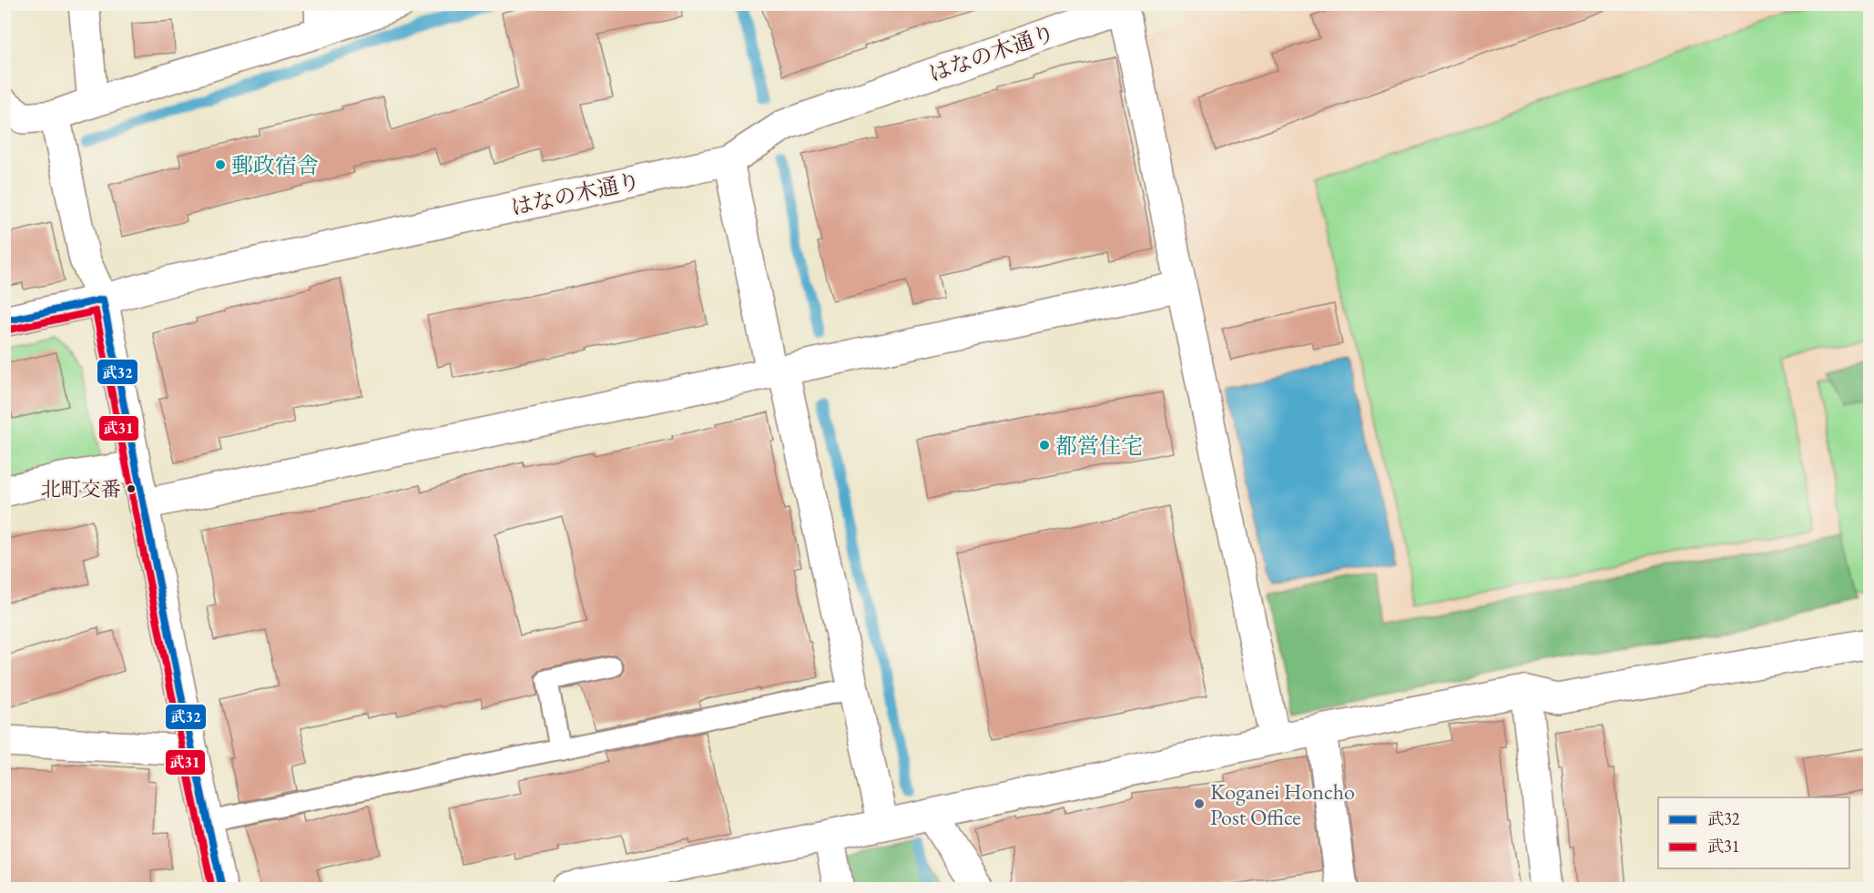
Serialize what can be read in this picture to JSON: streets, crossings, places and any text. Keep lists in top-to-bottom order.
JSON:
{
  "streets": {
    "street": ["はなの木通り"]
  },
  "places": [
    "郵政宿舎",
    "都営住宅",
    "北町交番",
    "Koganei Honcho Post Office"
  ],
  "lines": ["transit line 武32", "transit line 武31"],
  "legend": ["武32", "武31"]
}
